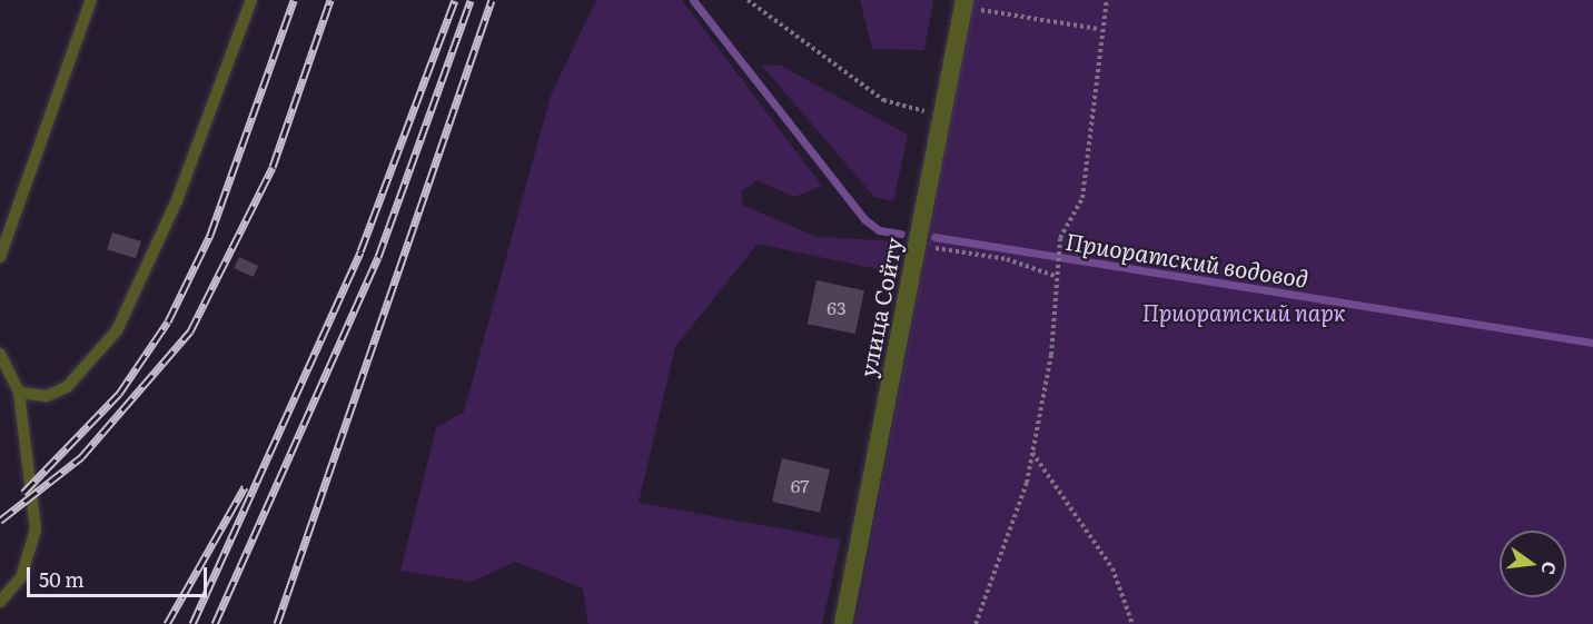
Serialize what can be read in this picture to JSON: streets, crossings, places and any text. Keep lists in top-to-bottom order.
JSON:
{
  "streets": {
    "street": ["улица Сойту"]
  },
  "water": ["Приоратский водовод"],
  "parks": ["Приоратский парк"],
  "house_numbers": ["63", "67"],
  "scale_bar": "50 m",
  "north": "right"
}
